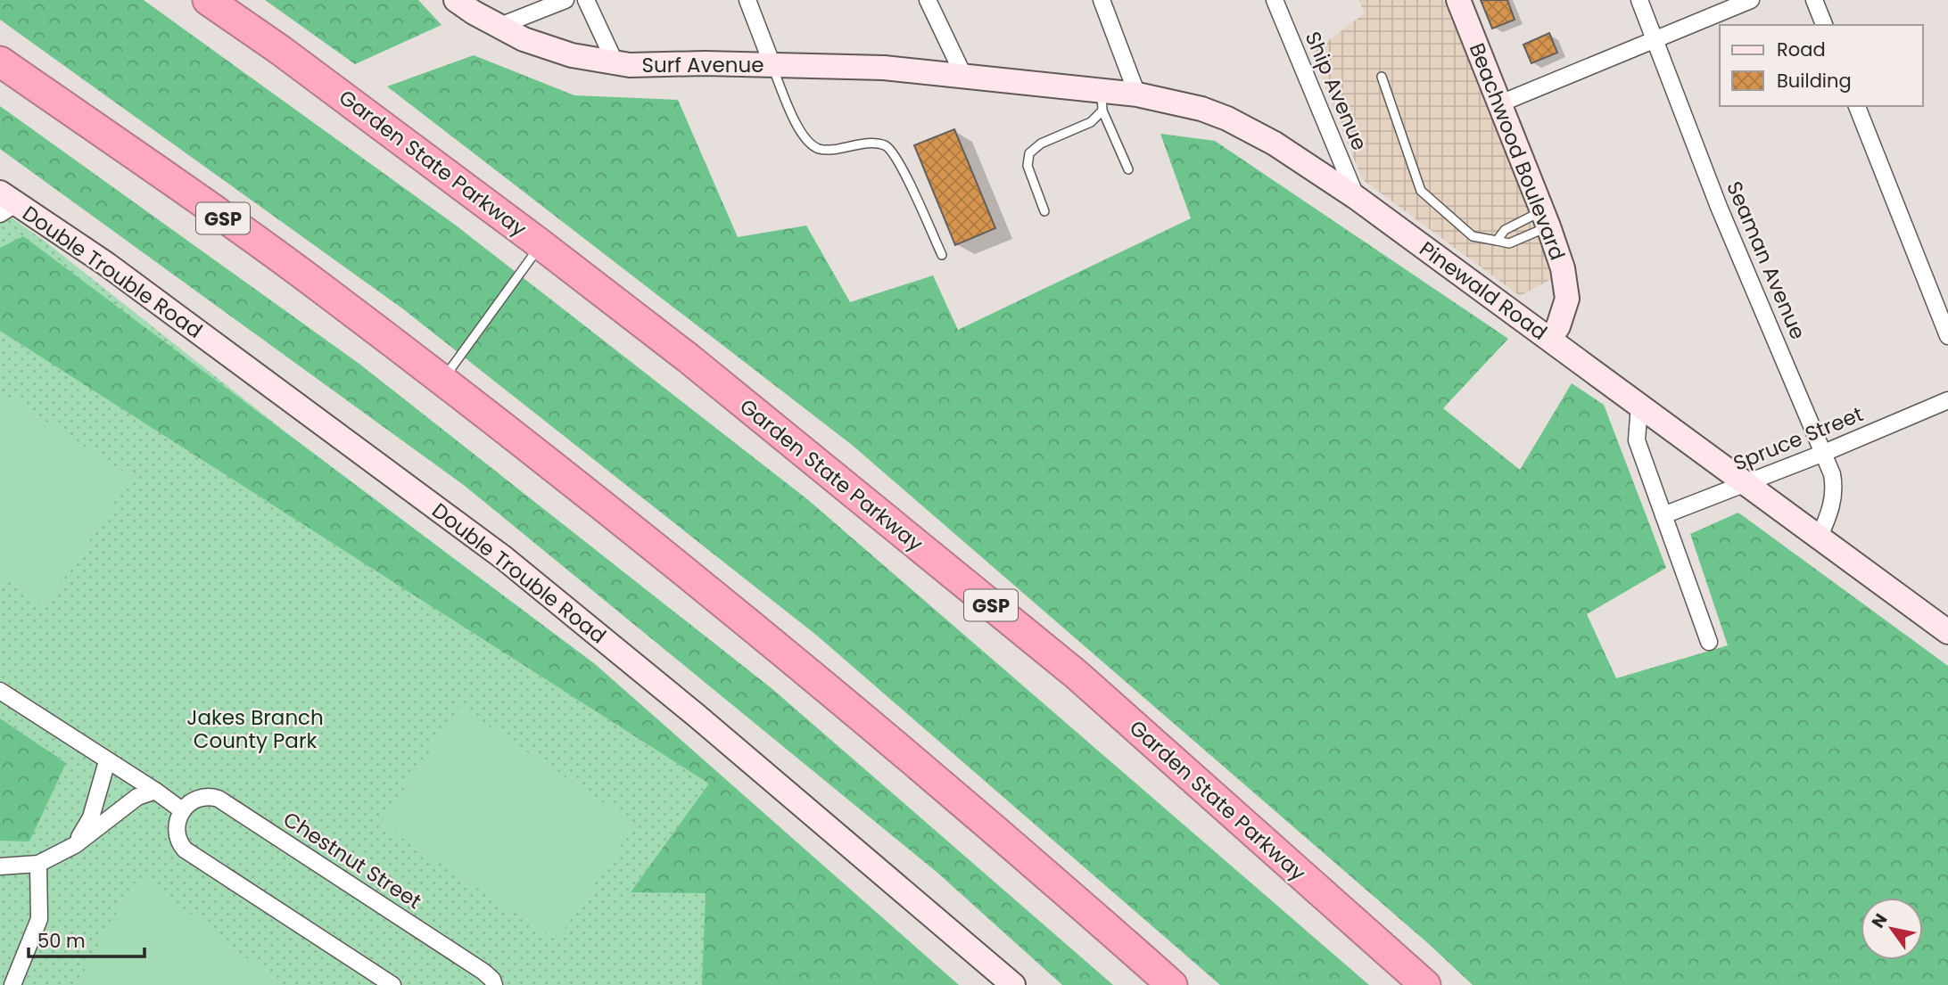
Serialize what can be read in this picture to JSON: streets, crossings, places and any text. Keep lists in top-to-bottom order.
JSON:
{
  "streets": {
    "highway": ["Garden State Parkway", "GSP"],
    "main road": [
      "Surf Avenue",
      "Beachwood Boulevard",
      "Double Trouble Road",
      "Pinewald Road"
    ],
    "street": [
      "Ship Avenue",
      "Seaman Avenue",
      "Spruce Street",
      "Chestnut Street"
    ]
  },
  "crossings": [
    ["Surf Avenue", "Pinewald Road"],
    ["Ship Avenue", "Pinewald Road"],
    ["Beachwood Boulevard", "Pinewald Road"],
    ["Seaman Avenue", "Pinewald Road"],
    ["Seaman Avenue", "Spruce Street"],
    ["Pinewald Road", "Spruce Street"]
  ],
  "parks": ["Jakes Branch County Park"],
  "legend": ["Road", "Building"],
  "scale_bar": "50 m",
  "north": "top left"
}
